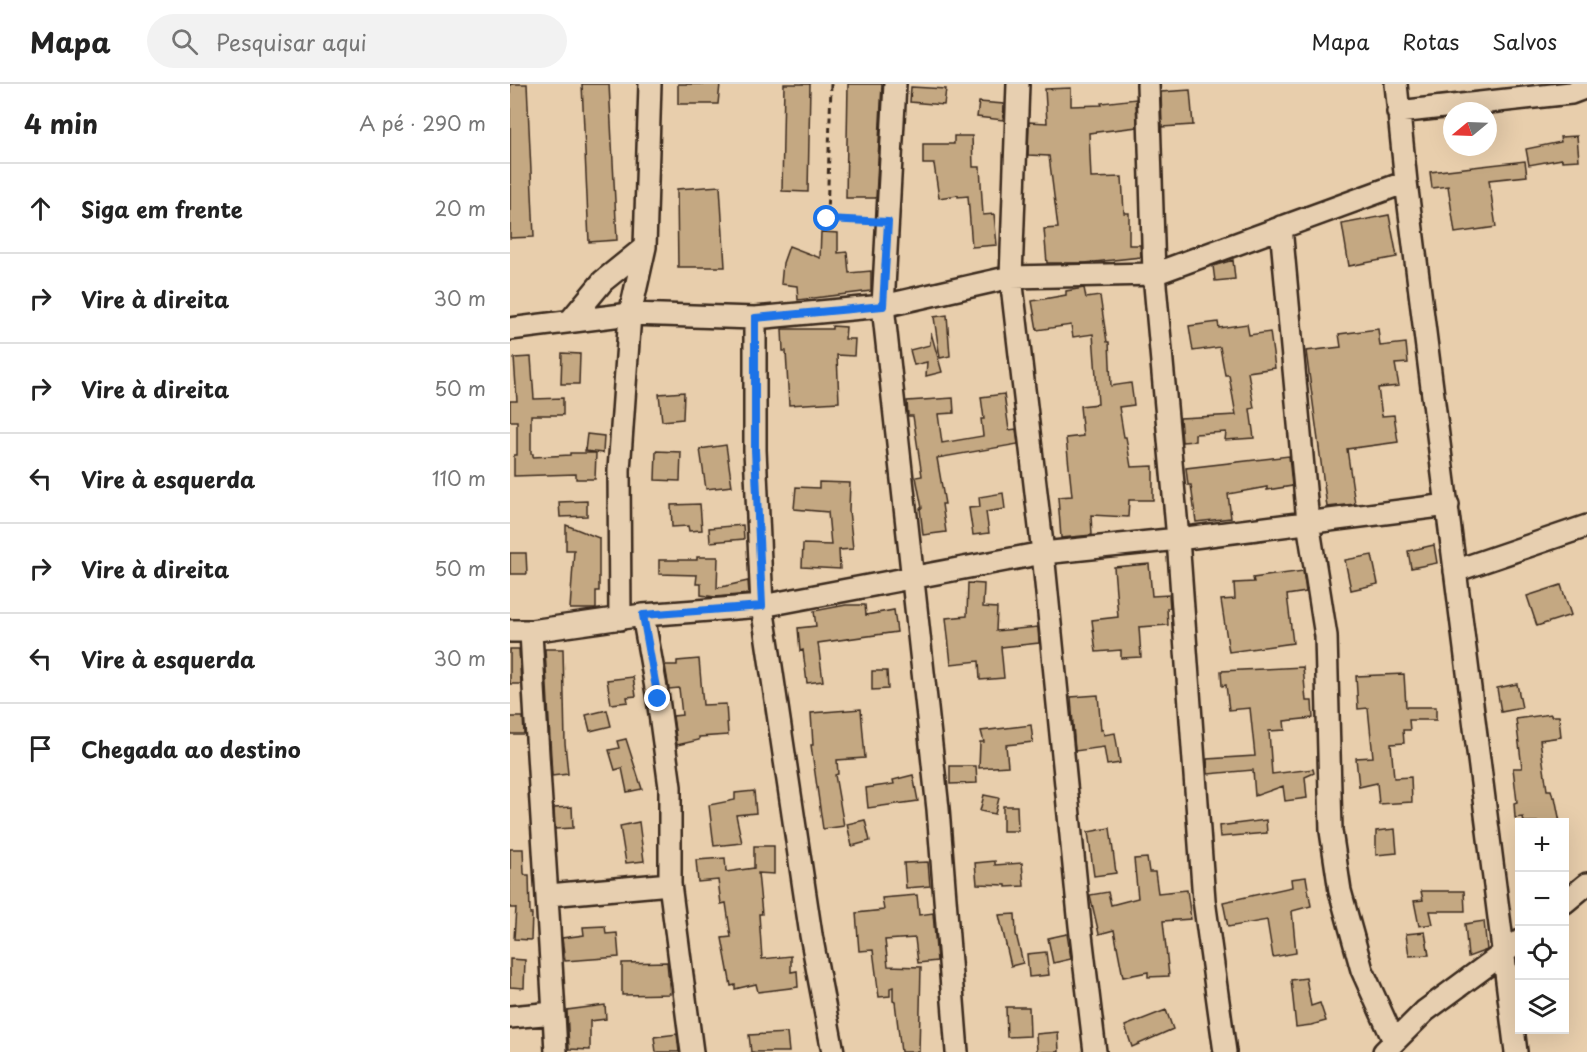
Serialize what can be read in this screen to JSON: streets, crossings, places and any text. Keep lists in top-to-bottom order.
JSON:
{
  "north": "left",
  "page": {
    "header": "Mapa",
    "search": "Pesquisar aqui",
    "nav": ["Mapa", "Rotas", "Salvos"],
    "heading": ["4 min", "A pé · 290 m"],
    "list": [
      ["Siga em frente", "20 m"],
      ["Vire à direita", "30 m"],
      ["Vire à direita", "50 m"],
      ["Vire à esquerda", "110 m"],
      ["Vire à direita", "50 m"],
      ["Vire à esquerda", "30 m"],
      "Chegada ao destino"
    ],
    "map_buttons": ["+", "−"]
  }
}
